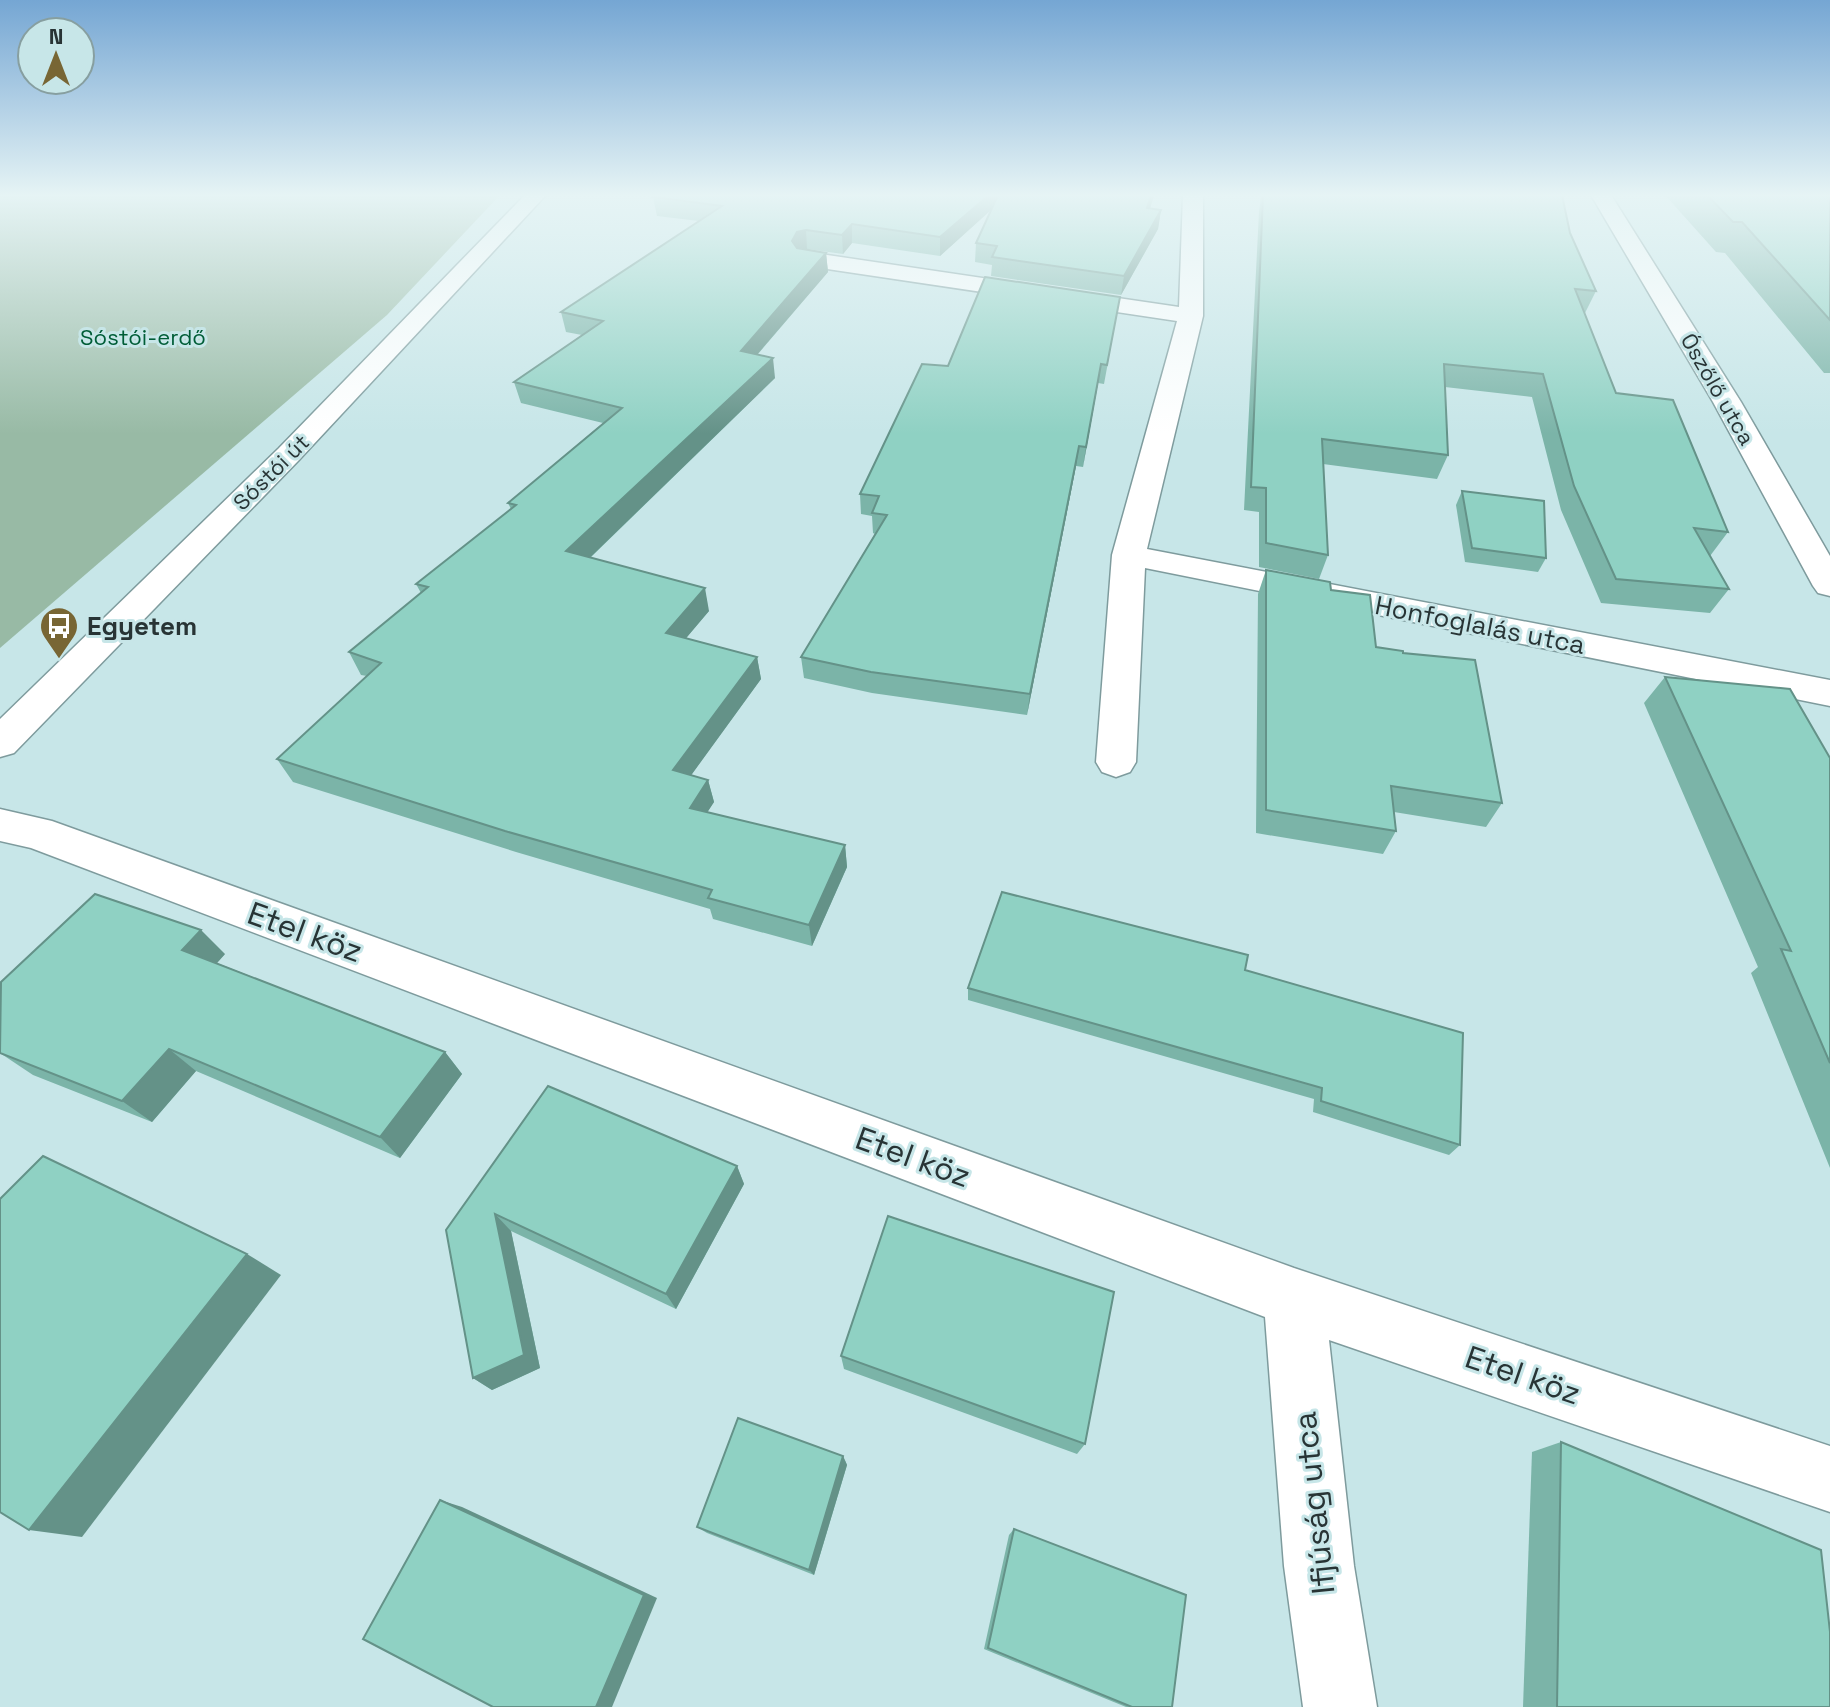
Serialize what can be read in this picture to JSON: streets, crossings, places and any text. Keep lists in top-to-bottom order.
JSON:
{
  "streets": {
    "street": [
      "Ószőlő utca",
      "Sóstói út",
      "Honfoglalás utca",
      "Etel köz",
      "Ifjúság utca"
    ]
  },
  "crossings": [
    ["Etel köz", "Ifjúság utca"]
  ],
  "parks": ["Sóstói-erdő"],
  "places": {
    "bus stop": ["Egyetem"]
  },
  "north": "top"
}
